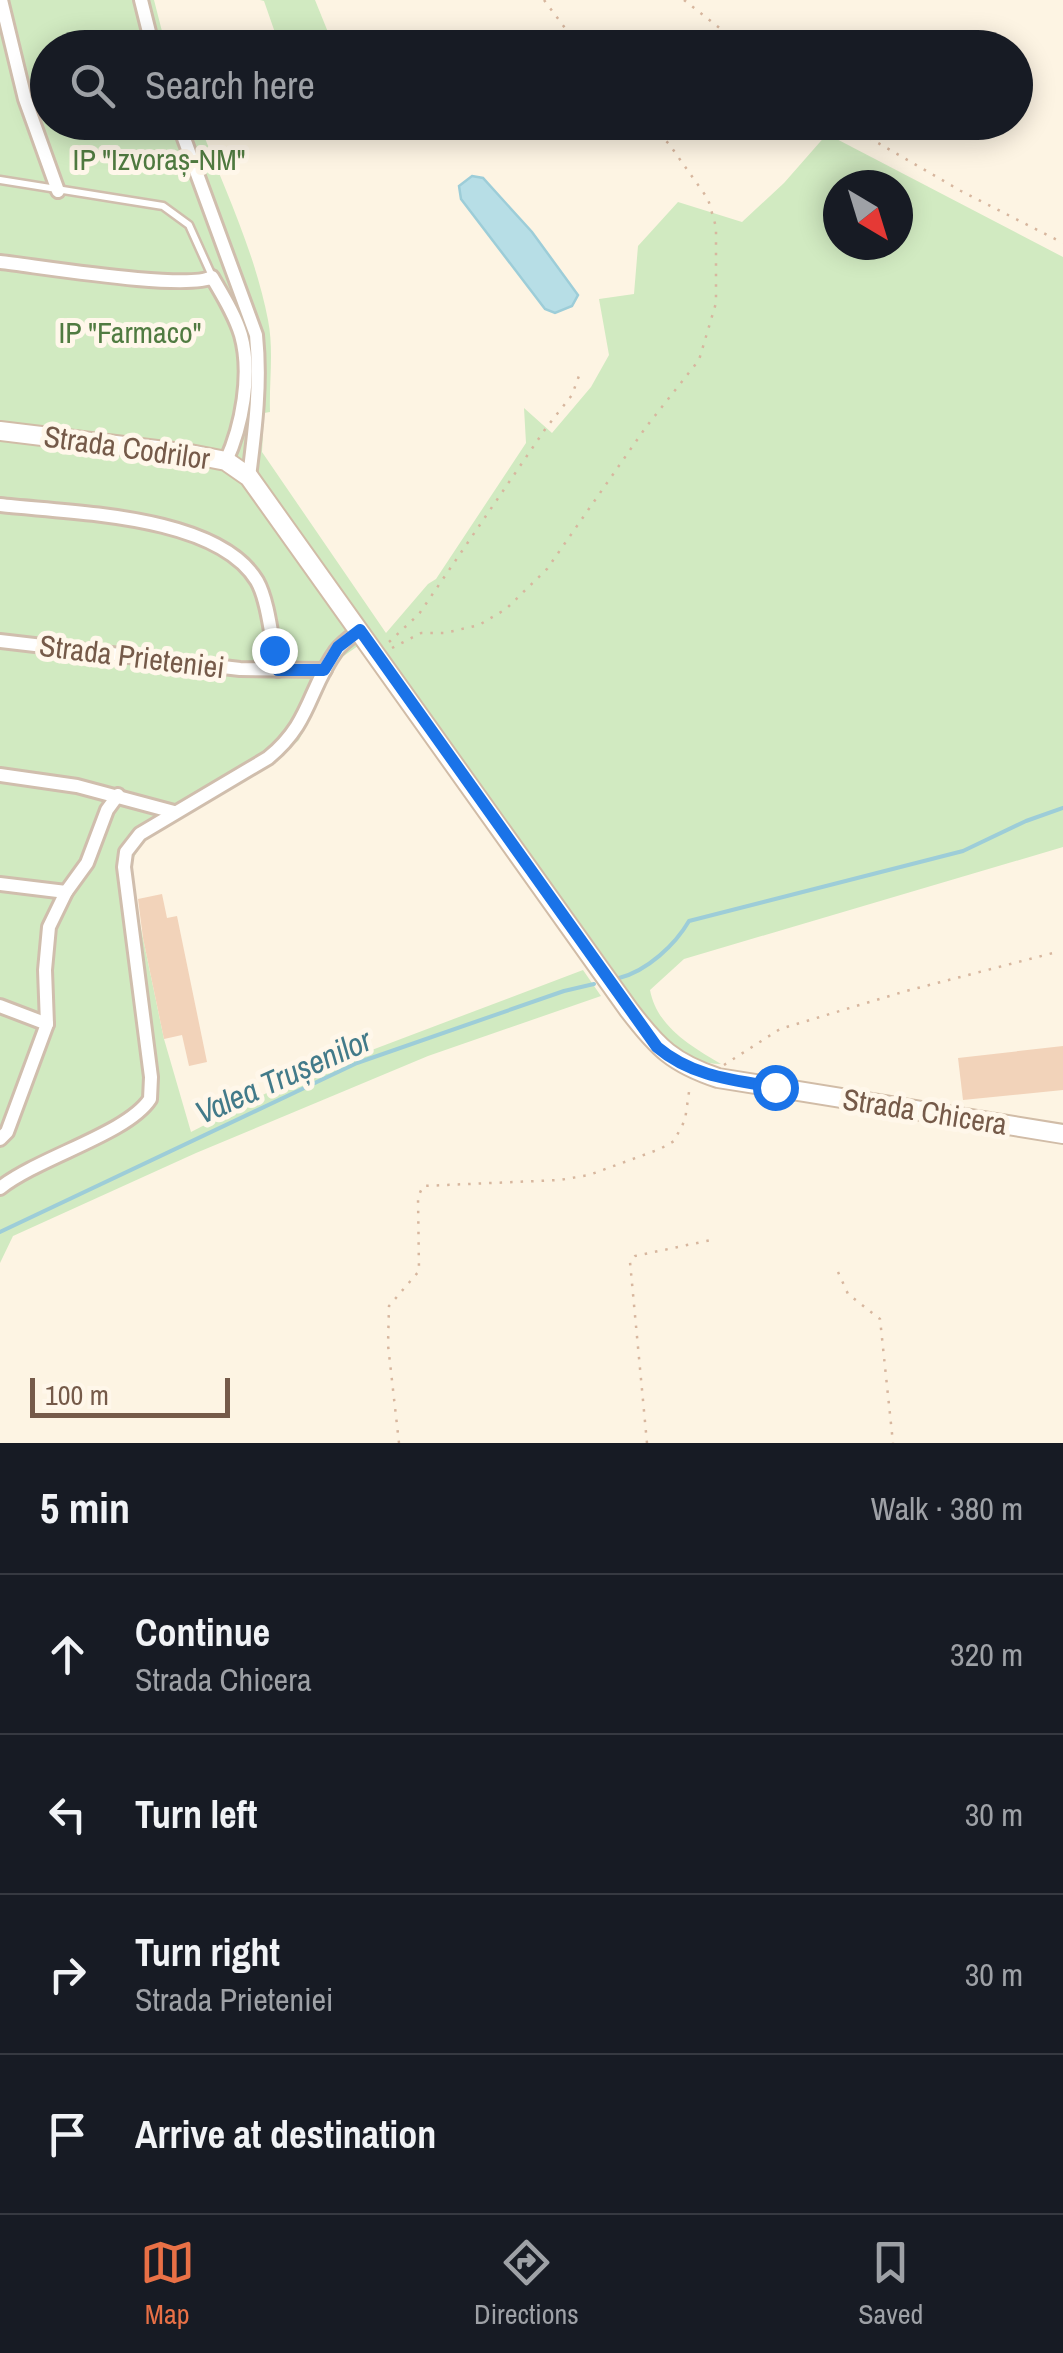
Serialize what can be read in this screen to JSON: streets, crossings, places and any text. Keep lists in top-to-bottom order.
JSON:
{
  "streets": {
    "street": ["Strada Codrilor", "Strada Prieteniei", "Strada Chicera"]
  },
  "crossings": [
    ["Strada Codrilor", "Strada Chicera"]
  ],
  "water": ["Valea Trușenilor"],
  "parks": ["IP \"Izvoraș-NM\"", "IP \"Farmaco\""],
  "scale_bar": "100 m",
  "north": "bottom right",
  "page": {
    "search": "Search here",
    "scale": "100 m",
    "heading": ["5 min", "Walk · 380 m"],
    "list": [
      ["Continue", "Strada Chicera", "320 m"],
      ["Turn left", "30 m"],
      ["Turn right", "Strada Prieteniei", "30 m"],
      "Arrive at destination"
    ],
    "nav": ["Map", "Directions", "Saved"]
  }
}
